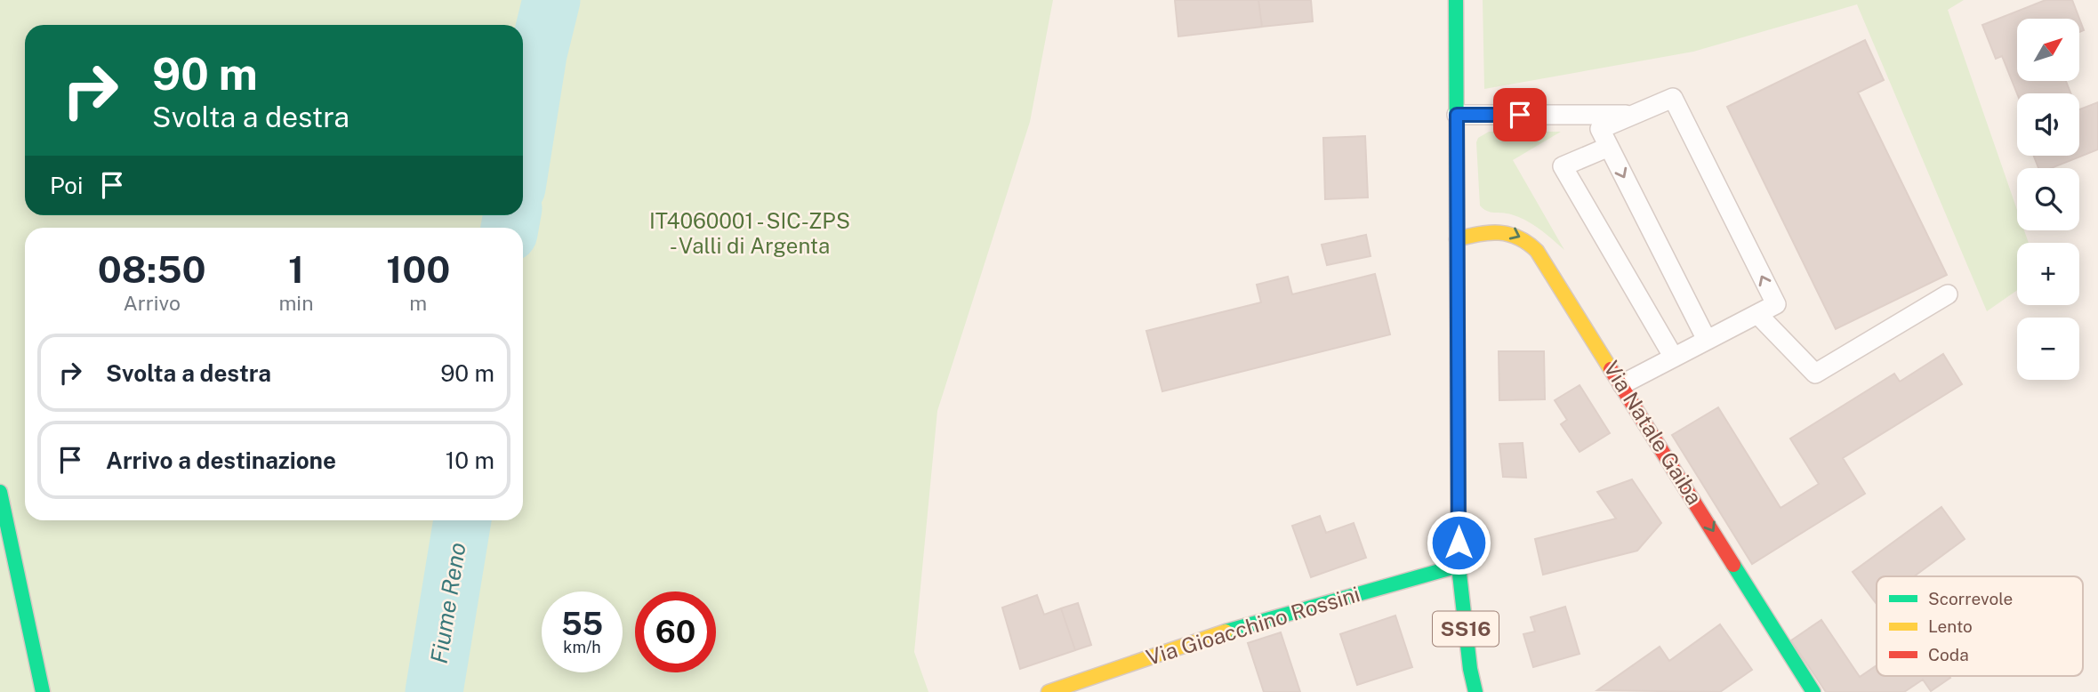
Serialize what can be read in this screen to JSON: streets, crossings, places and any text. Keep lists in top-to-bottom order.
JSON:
{
  "streets": {
    "street": ["Via Natale Gaiba", "Via Gioacchino Rossini", "SS16"]
  },
  "crossings": [
    ["Via Natale Gaiba", "SS16"],
    ["Via Gioacchino Rossini", "SS16"]
  ],
  "one_way": ["Via Natale Gaiba"],
  "water": ["Fiume Reno"],
  "parks": ["IT4060001 - SIC-ZPS - Valli di Argenta"],
  "legend": ["Scorrevole", "Lento", "Coda"],
  "north": "top right",
  "page": {
    "map_buttons": ["+", "−"],
    "turn": ["90 m", "Svolta a destra"],
    "then": "Poi",
    "eta": [
      "08:50",
      "Arrivo",
      "1",
      "min",
      "100",
      "m"
    ],
    "list": [
      {
        "name": "Svolta a destra",
        "value": "90 m"
      },
      {
        "name": "Arrivo a destinazione",
        "value": "10 m"
      }
    ],
    "speed": "55 km/h",
    "limit": "60"
  }
}
